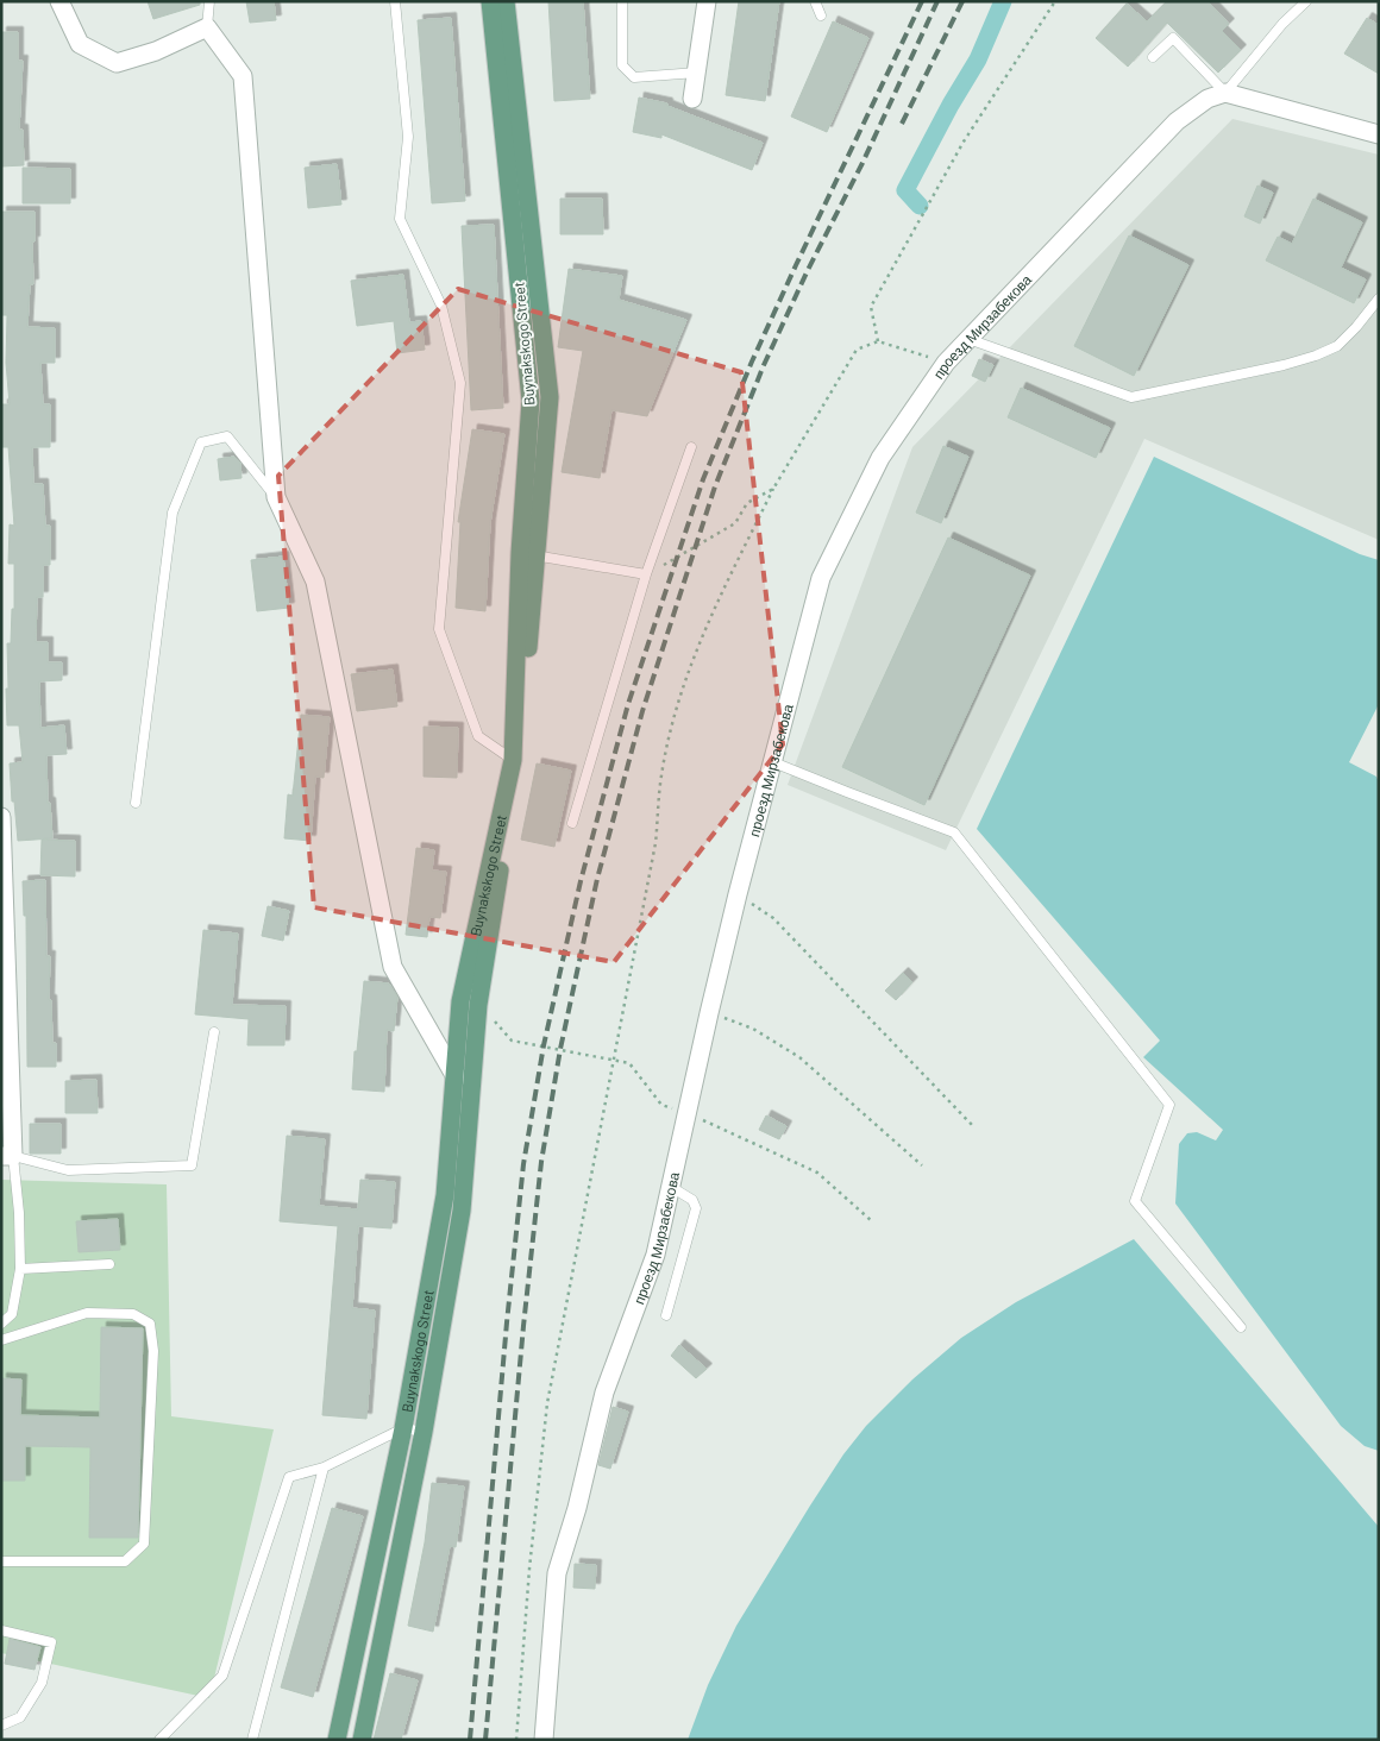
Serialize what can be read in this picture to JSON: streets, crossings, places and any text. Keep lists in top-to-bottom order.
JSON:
{
  "streets": {
    "main road": ["Buynakskogo Street"],
    "street": ["проезд Мирзабекова"]
  }
}
